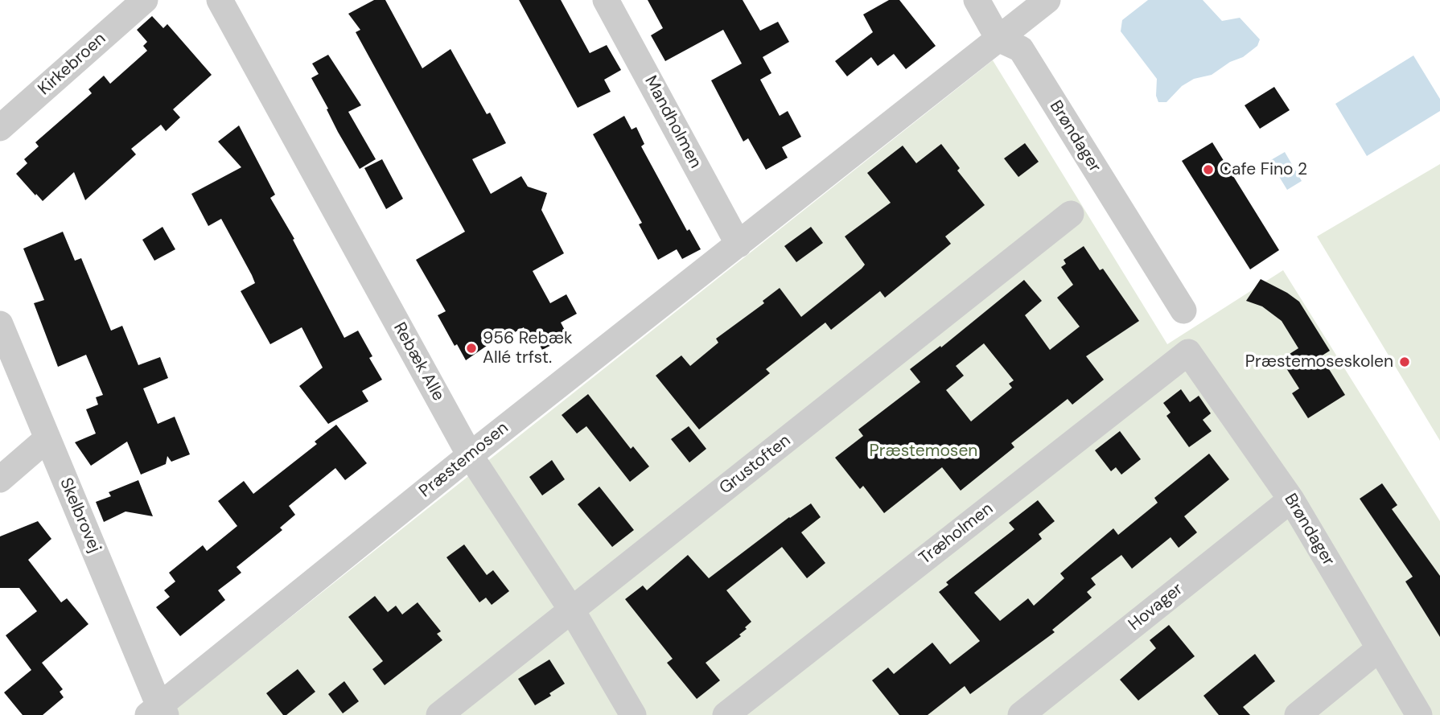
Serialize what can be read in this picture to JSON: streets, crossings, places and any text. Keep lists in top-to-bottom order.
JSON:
{
  "streets": {
    "street": [
      "Kirkebroen",
      "Mandholmen",
      "Brøndager",
      "Rebæk Alle",
      "Præstemosen",
      "Grustoften",
      "Skelbrovej",
      "Træholmen",
      "Hovager"
    ]
  },
  "crossings": [
    ["Mandholmen", "Præstemosen"],
    ["Brøndager", "Præstemosen"],
    ["Brøndager", "Træholmen"],
    ["Brøndager", "Hovager"],
    ["Rebæk Alle", "Præstemosen"],
    ["Rebæk Alle", "Grustoften"],
    ["Præstemosen", "Skelbrovej"]
  ],
  "parks": ["Præstemosen"],
  "places": ["Cafe Fino 2", "956 Rebæk Allé trfst.", "Præstemoseskolen"]
}
